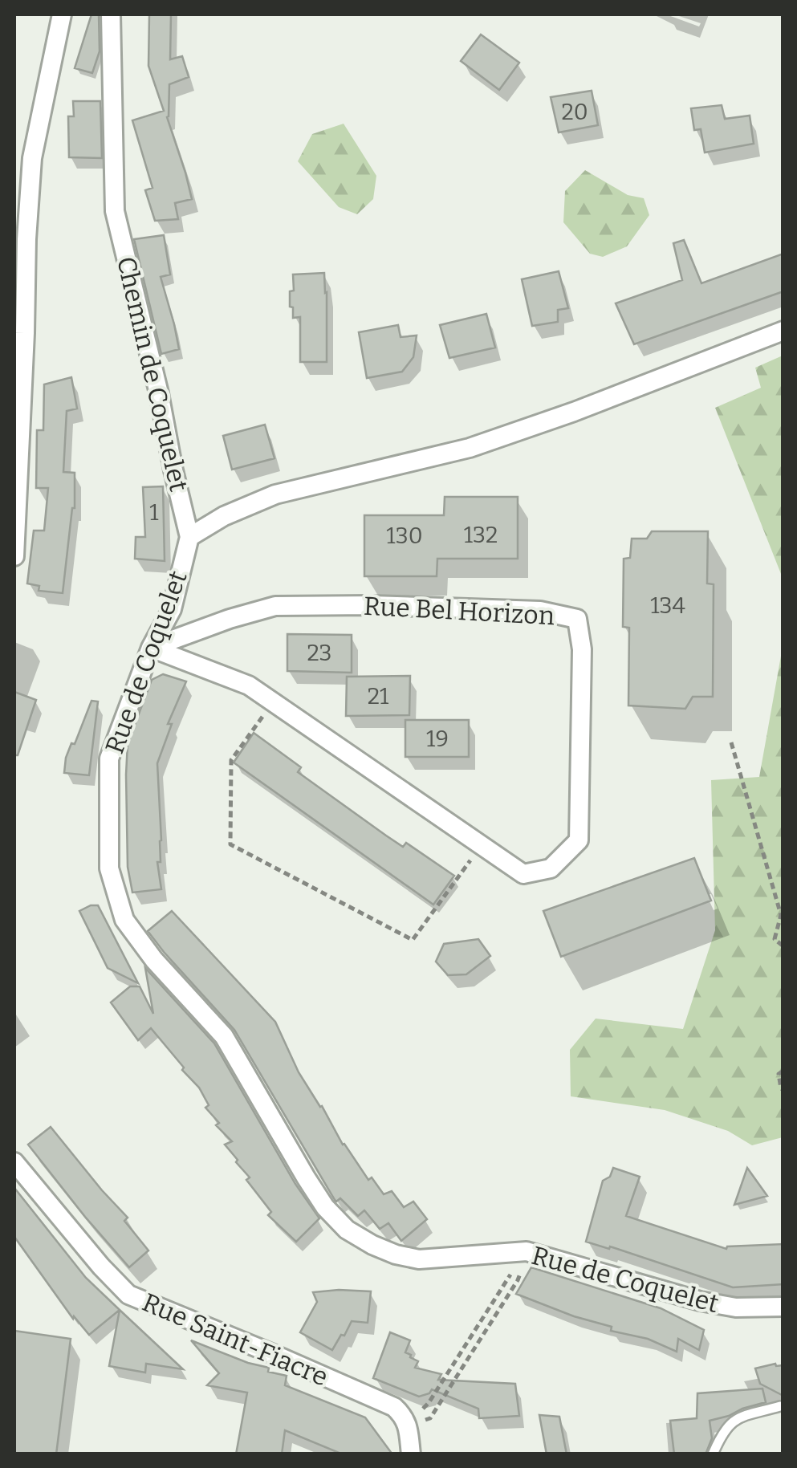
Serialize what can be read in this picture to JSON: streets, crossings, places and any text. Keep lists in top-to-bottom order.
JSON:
{
  "streets": {
    "street": [
      "Chemin de Coquelet",
      "Rue Bel Horizon",
      "Rue de Coquelet",
      "Rue Saint-Fiacre"
    ]
  },
  "crossings": [
    ["Chemin de Coquelet", "Rue de Coquelet"],
    ["Rue Bel Horizon", "Rue de Coquelet"]
  ],
  "house_numbers": [
    "20",
    "1",
    "132",
    "130",
    "134",
    "23",
    "21",
    "19"
  ]
}
